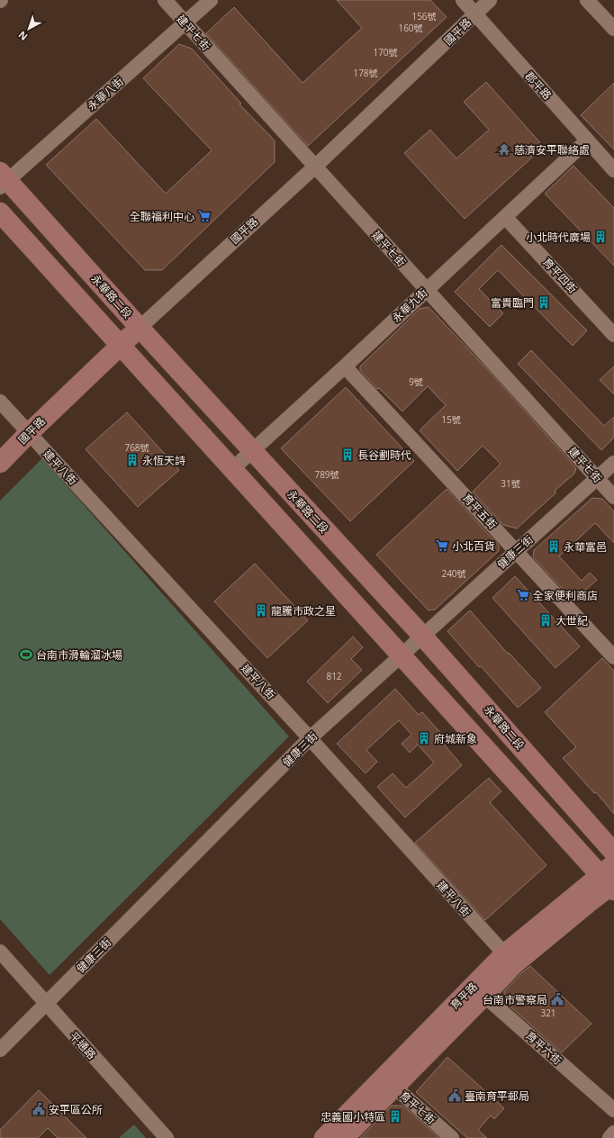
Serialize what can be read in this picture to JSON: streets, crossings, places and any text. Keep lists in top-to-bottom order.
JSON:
{
  "streets": {
    "street": [
      "國平路",
      "建平七街",
      "郡平路",
      "永華八街",
      "育平四街",
      "永華路二段",
      "永華九街",
      "建平八街",
      "育平五街",
      "健康三街",
      "育平路",
      "平通路",
      "育平六街",
      "育平七街"
    ]
  },
  "crossings": [
    ["國平路", "建平七街"],
    ["國平路", "郡平路"],
    ["國平路", "永華路二段"],
    ["國平路", "建平八街"],
    ["建平七街", "永華八街"],
    ["建平七街", "永華九街"],
    ["建平七街", "健康三街"],
    ["郡平路", "永華九街"],
    ["永華八街", "永華路二段"],
    ["育平四街", "永華九街"],
    ["永華路二段", "永華九街"],
    ["永華路二段", "健康三街"],
    ["永華九街", "育平五街"],
    ["建平八街", "健康三街"],
    ["建平八街", "育平路"],
    ["育平五街", "健康三街"],
    ["健康三街", "平通路"],
    ["育平路", "育平六街"],
    ["育平路", "育平七街"]
  ],
  "places": {
    "temple": ["慈濟安平聯絡處"],
    "supermarket": ["全聯福利中心", "小北百貨", "全家便利商店"],
    "building": [
      "小北時代廣場",
      "富貴臨門",
      "長谷劃時代",
      "永恆天詩",
      "永華富邑",
      "龍騰市政之星",
      "大世紀",
      "府城新象",
      "忠義國小特區"
    ],
    "sports": ["台南市滑輪溜冰場"],
    "public building": ["台南市警察局", "臺南育平郵局", "安平區公所"]
  },
  "house_numbers": [
    "156號",
    "160號",
    "170號",
    "178號",
    "9號",
    "15號",
    "768號",
    "789號",
    "31號",
    "240號",
    "812",
    "321"
  ],
  "north": "bottom left"
}
